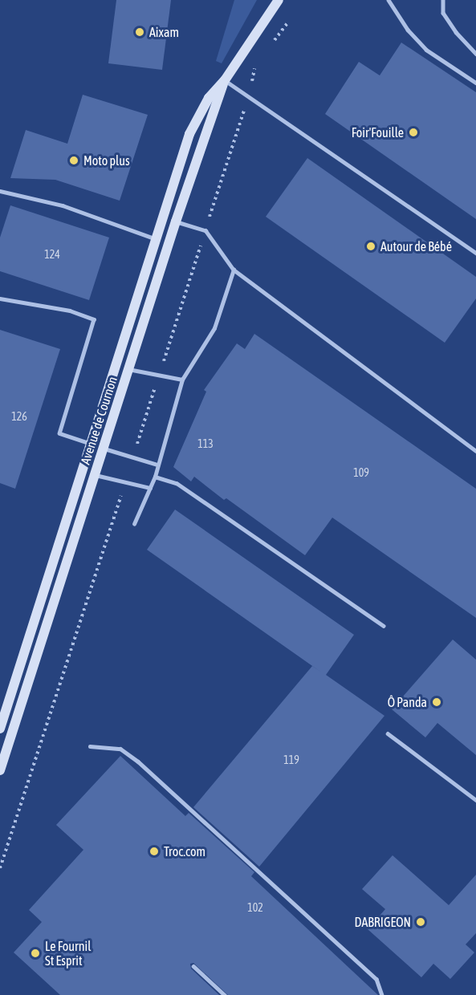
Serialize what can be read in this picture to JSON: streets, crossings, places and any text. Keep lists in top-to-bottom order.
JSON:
{
  "streets": {
    "main road": ["Avenue de Cournon"]
  },
  "places": [
    "Aixam",
    "Foir'Fouille",
    "Moto plus",
    "Autour de Bébé",
    "Ô Panda",
    "Troc.com",
    "DABRIGEON",
    "Le Fournil St Esprit"
  ],
  "house_numbers": [
    "124",
    "126",
    "113",
    "109",
    "119",
    "102"
  ]
}
